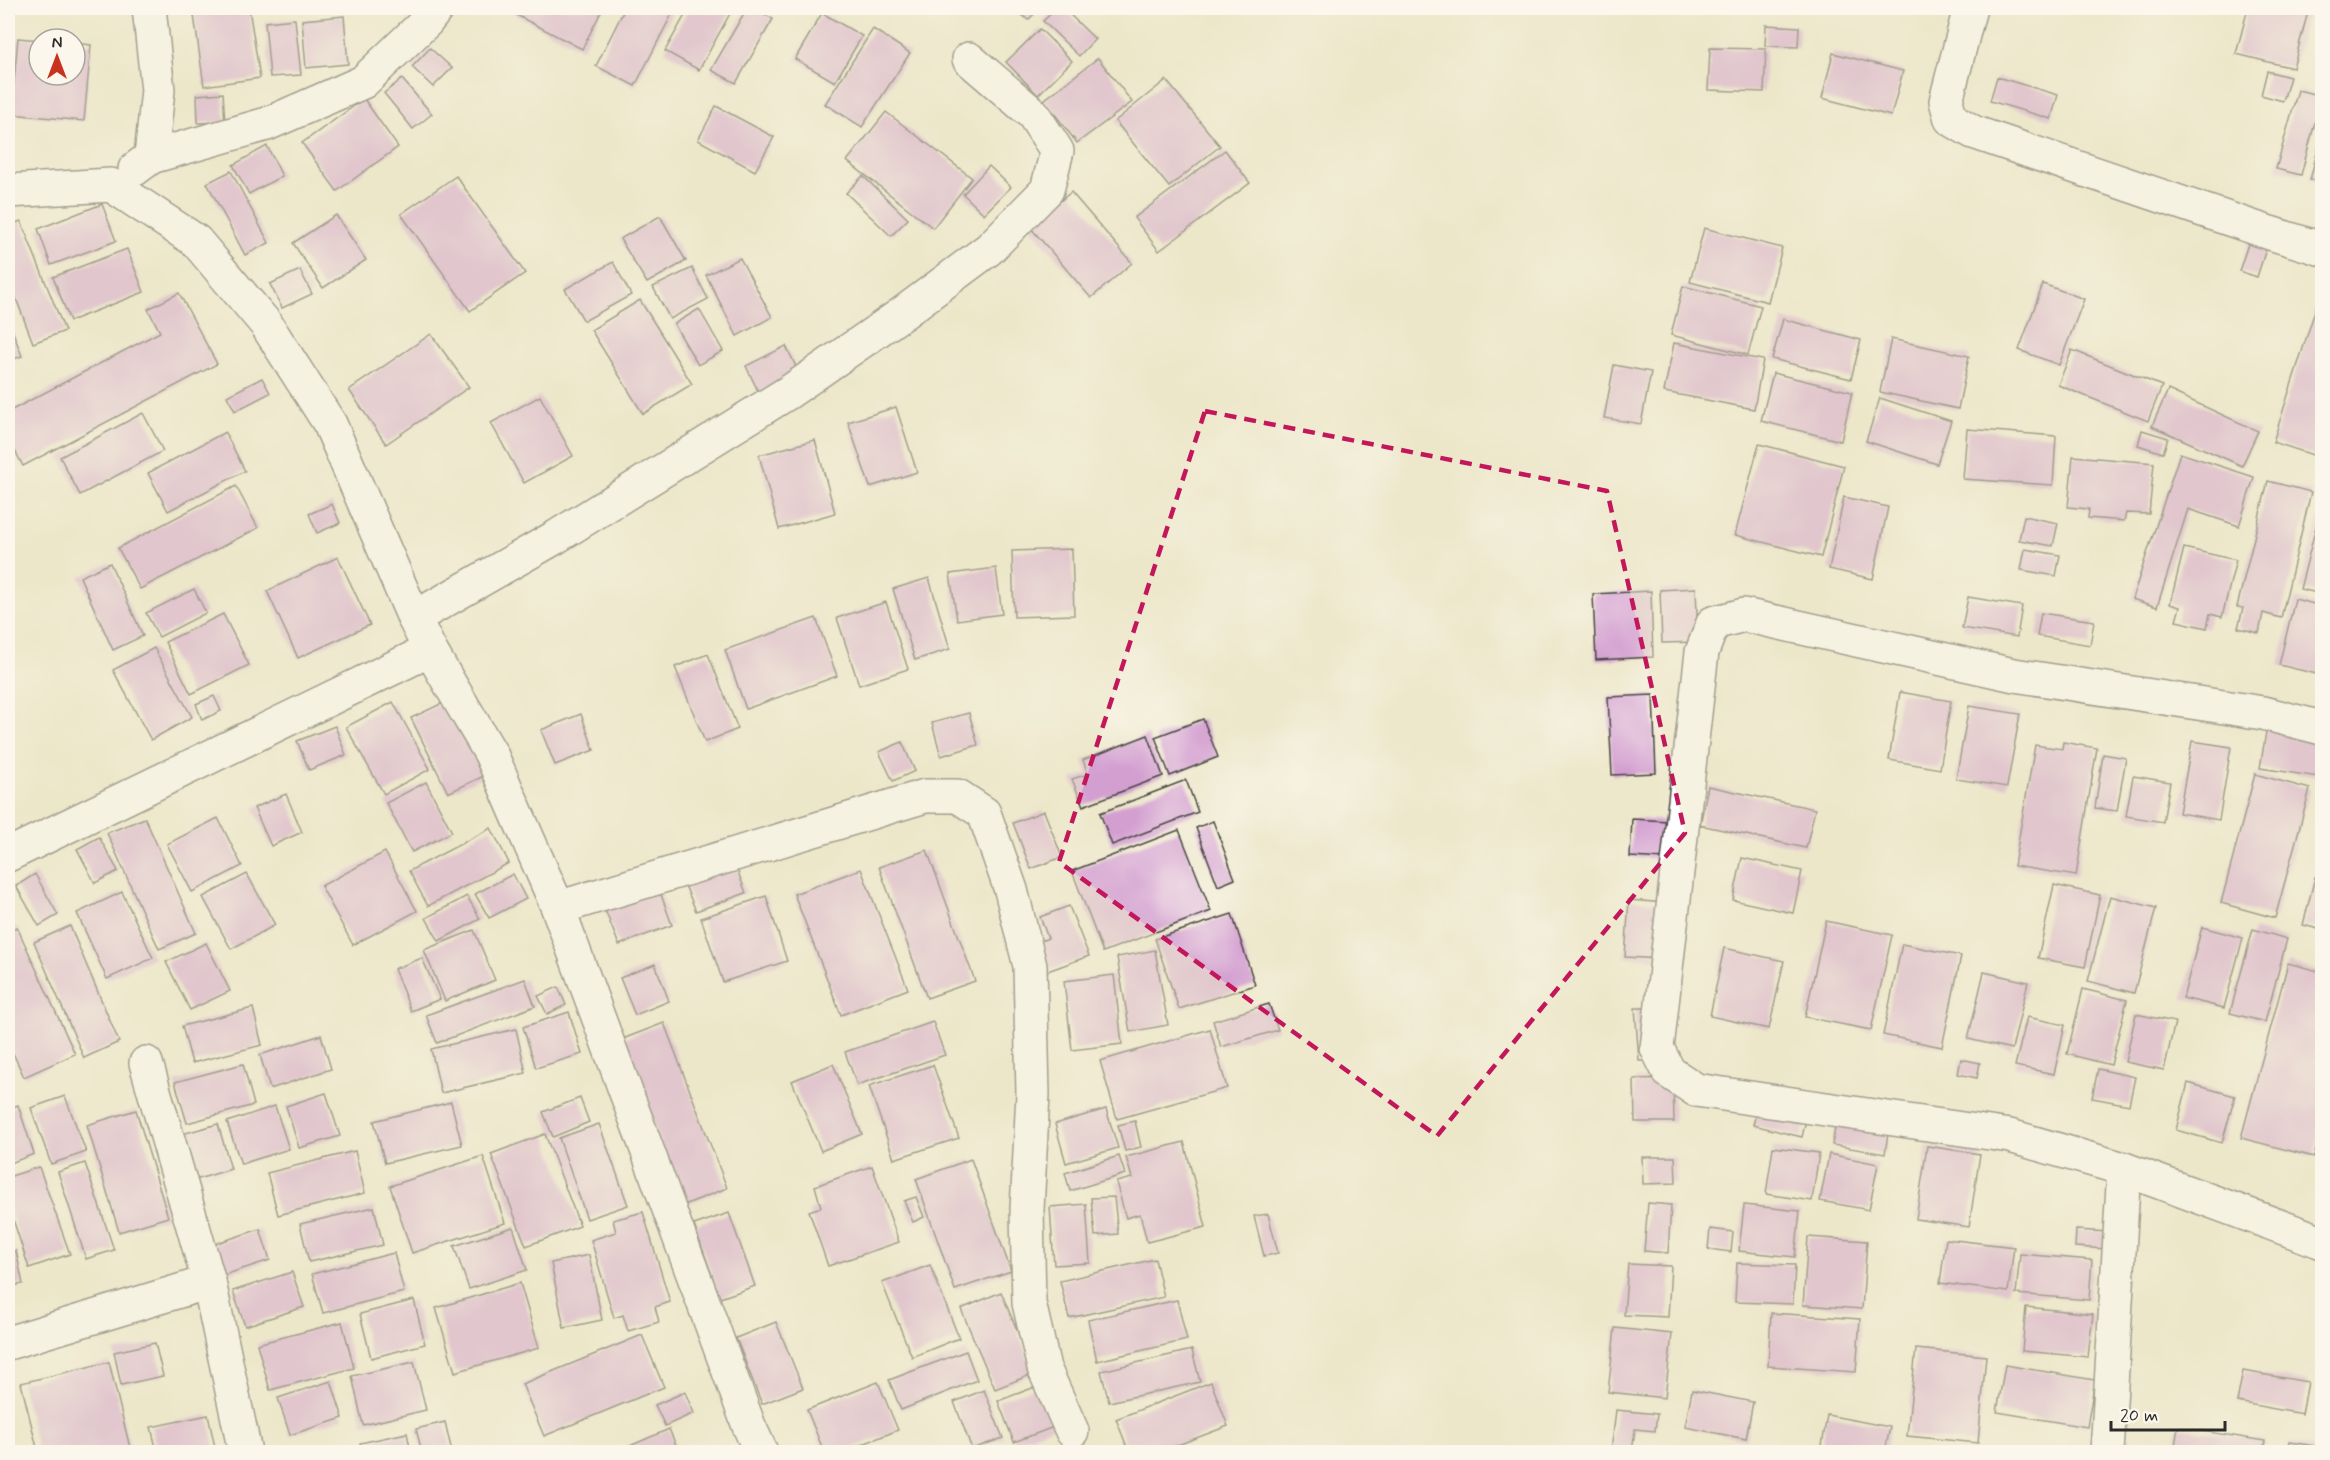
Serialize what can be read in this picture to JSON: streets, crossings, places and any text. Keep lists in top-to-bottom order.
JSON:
{
  "scale_bar": "20 m",
  "north": "top"
}
